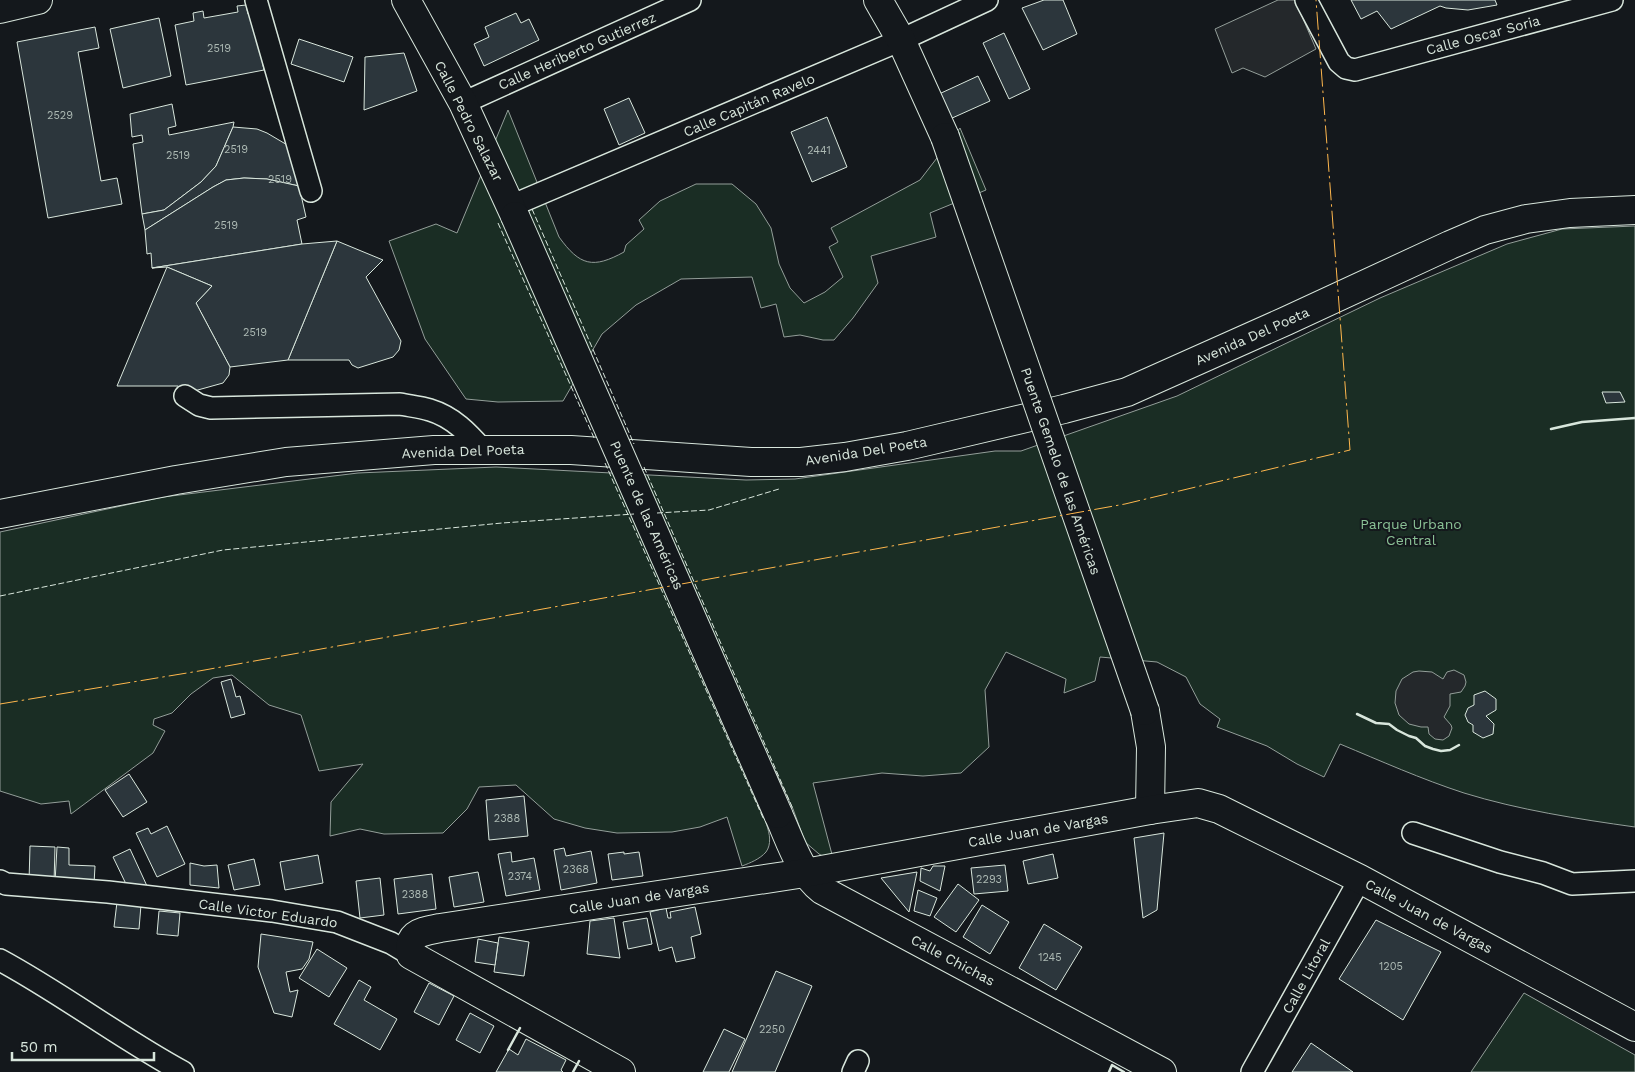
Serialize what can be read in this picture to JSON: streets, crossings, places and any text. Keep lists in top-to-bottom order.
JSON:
{
  "streets": {
    "main road": [
      "Calle Pedro Salazar",
      "Avenida Del Poeta",
      "Puente Gemelo de las Américas",
      "Puente de las Américas",
      "Calle Juan de Vargas",
      "Calle Victor Eduardo",
      "Calle Chichas"
    ],
    "street": [
      "Calle Oscar Soria",
      "Calle Heriberto Gutierrez",
      "Calle Capitán Ravelo",
      "Calle Litoral"
    ]
  },
  "crossings": [
    ["Calle Heriberto Gutierrez", "Calle Pedro Salazar"],
    ["Calle Capitán Ravelo", "Calle Pedro Salazar"],
    ["Calle Capitán Ravelo", "Puente Gemelo de las Américas"],
    ["Calle Capitán Ravelo", "Puente de las Américas"],
    ["Calle Pedro Salazar", "Puente de las Américas"],
    ["Puente Gemelo de las Américas", "Calle Juan de Vargas"],
    ["Puente de las Américas", "Calle Chichas"],
    ["Calle Juan de Vargas", "Calle Victor Eduardo"],
    ["Calle Juan de Vargas", "Calle Chichas"],
    ["Calle Juan de Vargas", "Calle Litoral"]
  ],
  "parks": ["Parque Urbano Central"],
  "house_numbers": [
    "2519",
    "2529",
    "2519",
    "2441",
    "2519",
    "2519",
    "2519",
    "2519",
    "2388",
    "2368",
    "2374",
    "2293",
    "2388",
    "1245",
    "1205",
    "2250"
  ],
  "scale_bar": "50 m"
}
